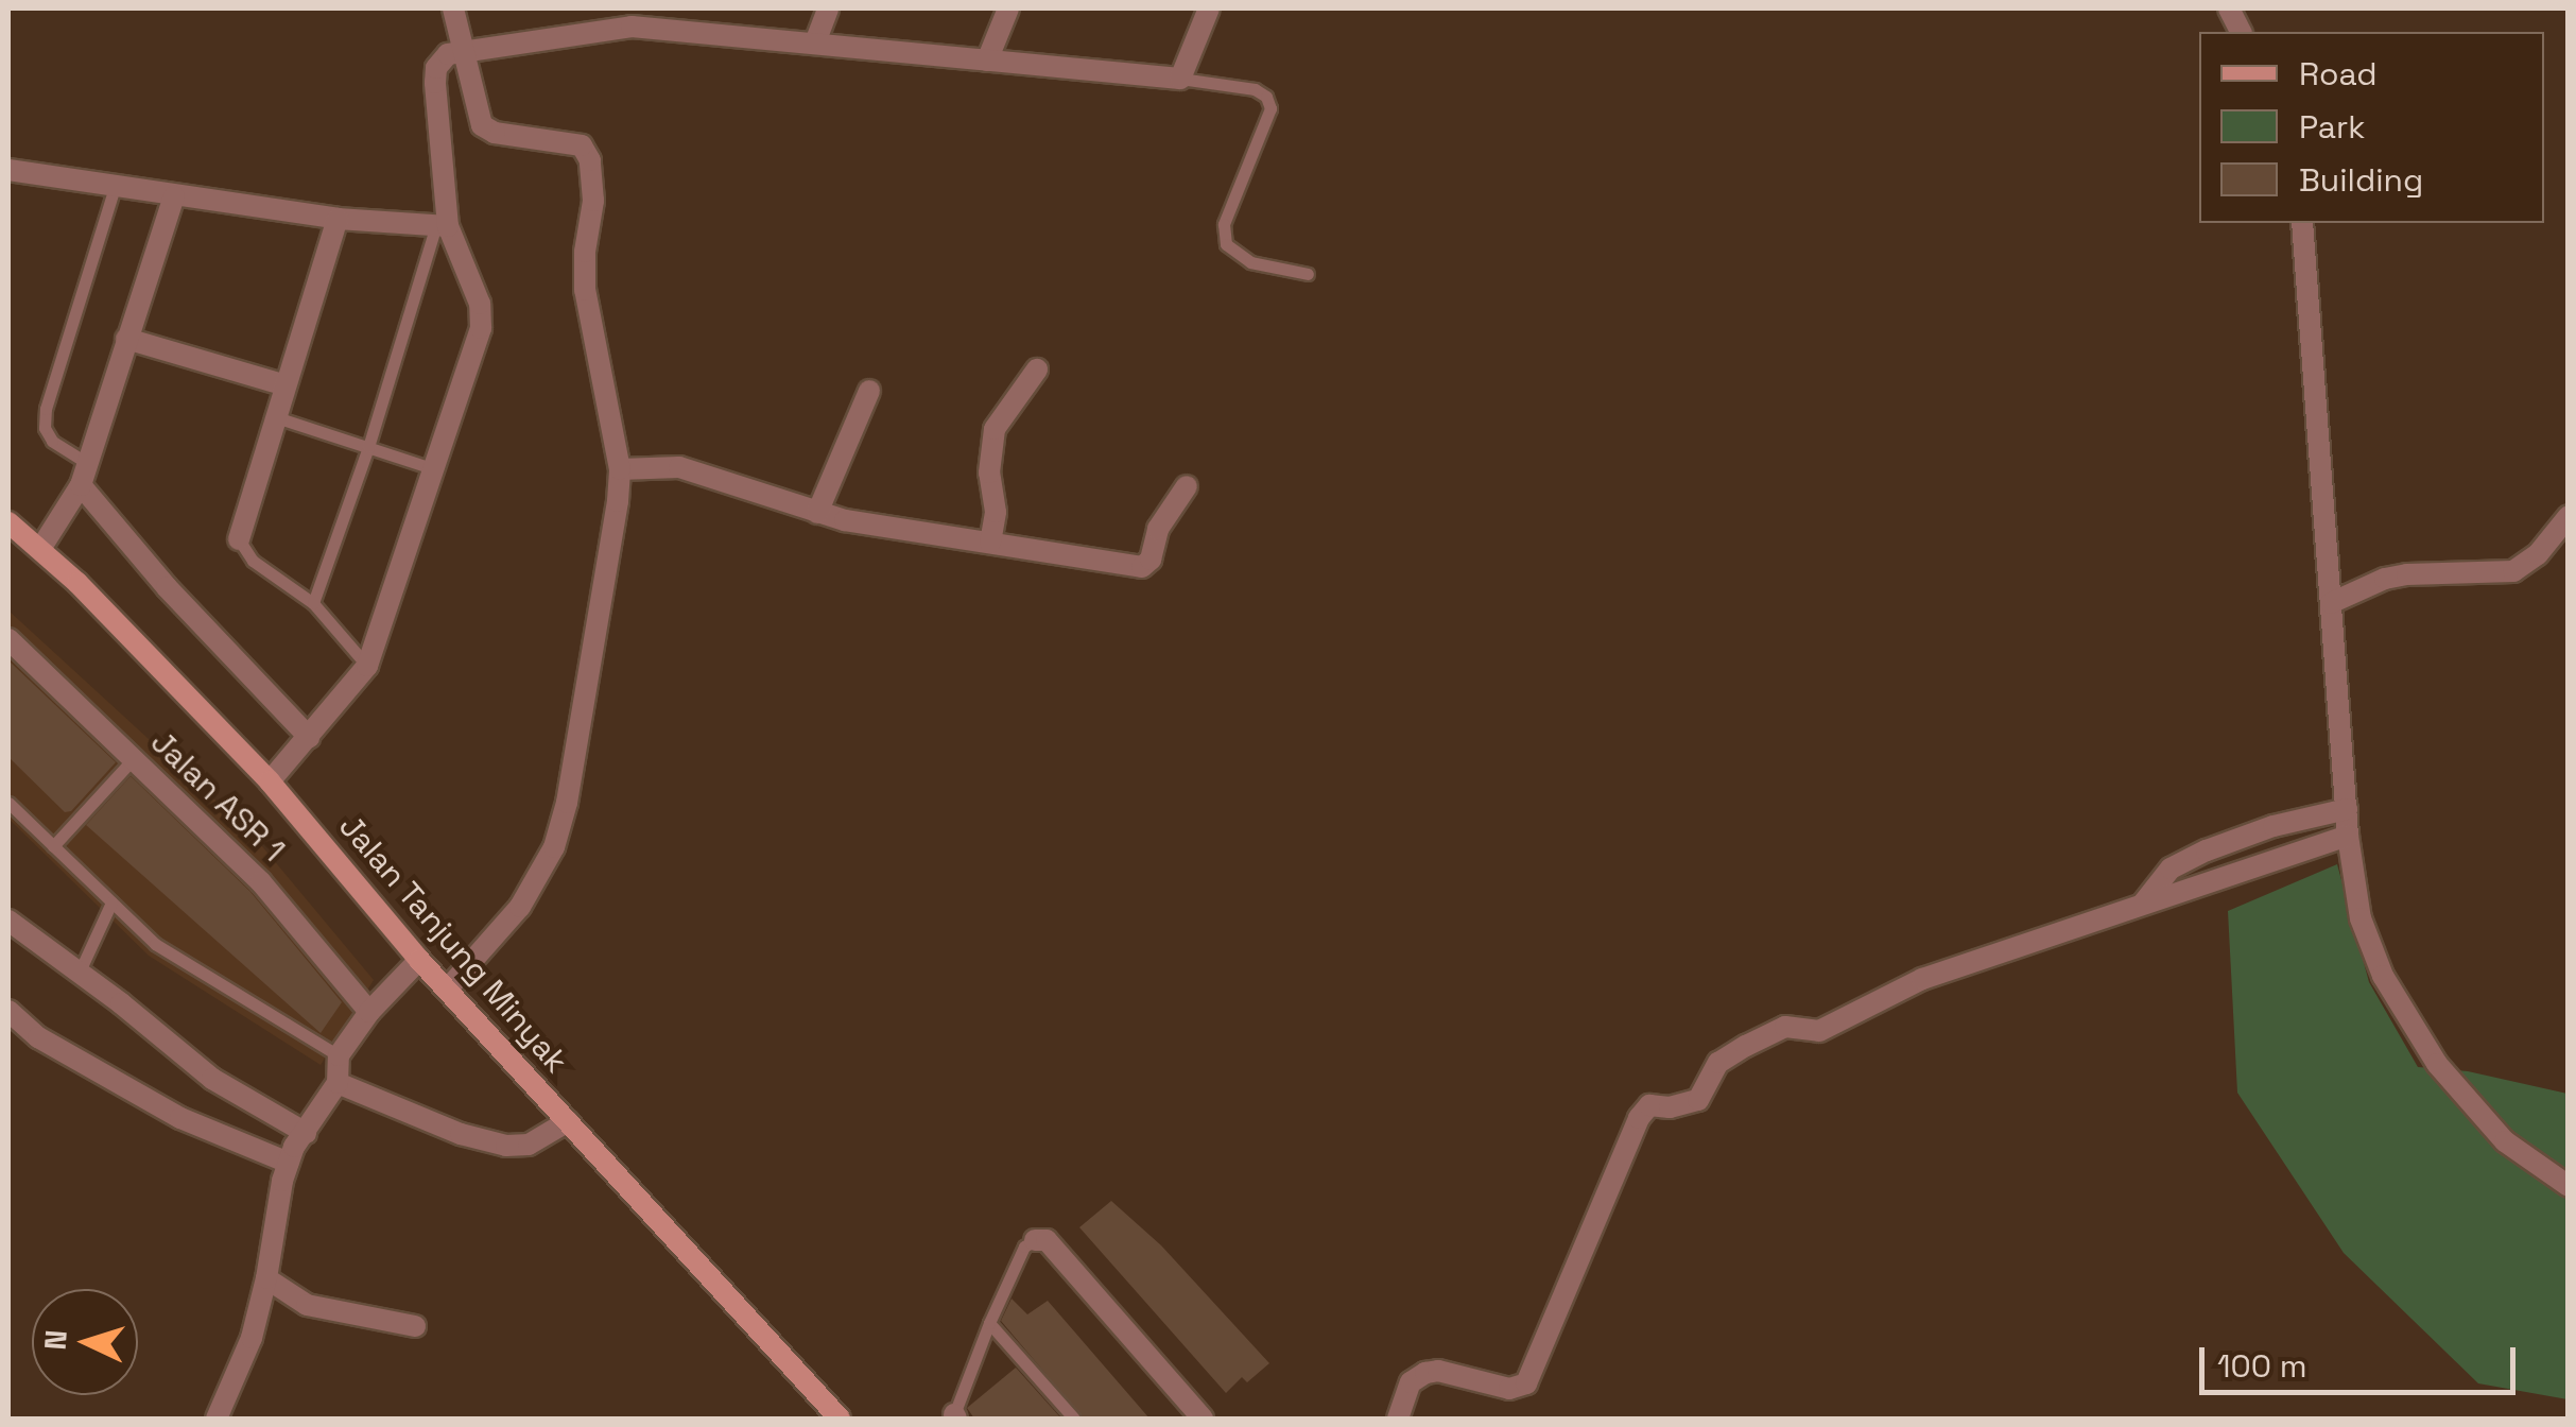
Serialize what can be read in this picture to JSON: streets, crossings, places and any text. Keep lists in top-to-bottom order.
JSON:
{
  "streets": {
    "main road": ["Jalan Tanjung Minyak"],
    "street": ["Jalan ASR 1"]
  },
  "legend": ["Road", "Park", "Building"],
  "scale_bar": "100 m",
  "north": "left"
}
